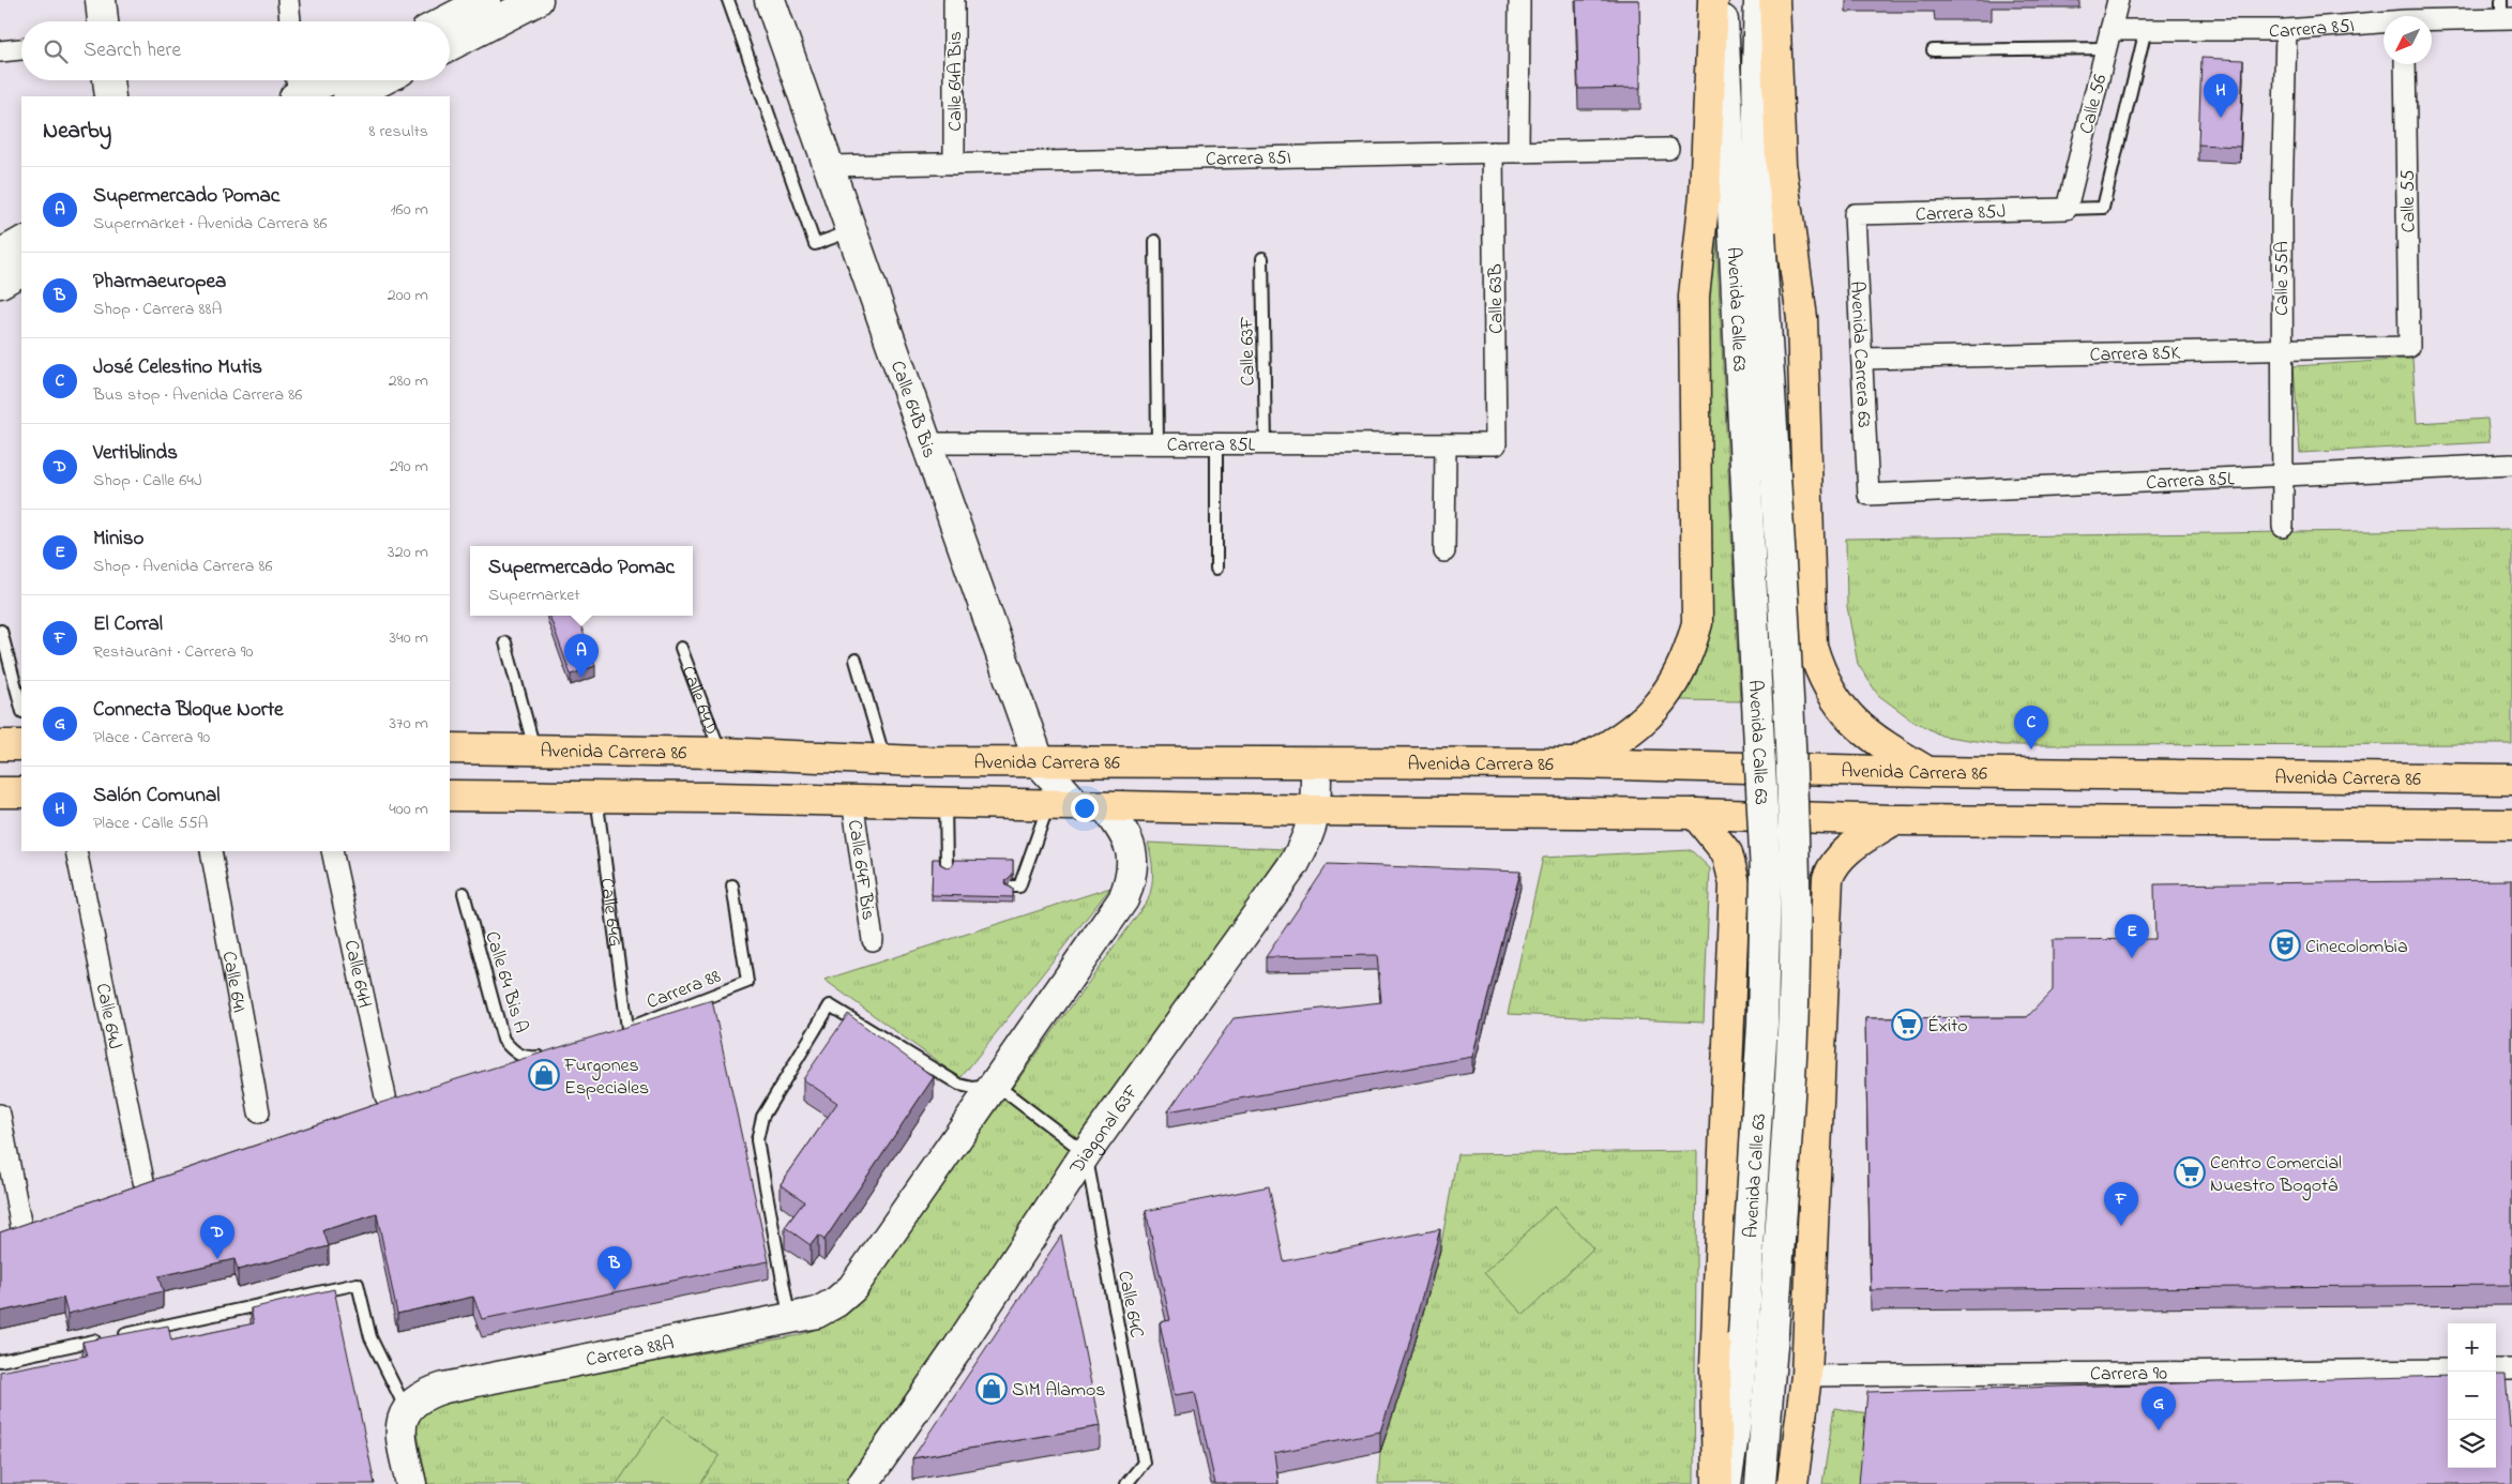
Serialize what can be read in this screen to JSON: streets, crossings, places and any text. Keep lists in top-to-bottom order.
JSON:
{
  "streets": {
    "main road": ["Avenida Carrera 86"],
    "street": [
      "Carrera 85I",
      "Calle 64A Bis",
      "Calle 56",
      "Calle 55",
      "Carrera 85J",
      "Calle 55A",
      "Calle 63B",
      "Avenida Calle 63",
      "Carrera 85K",
      "Avenida Carrera 63",
      "Calle 64B Bis",
      "Carrera 85L",
      "Calle 64F Bis",
      "Calle 64H",
      "Calle 64I",
      "Calle 64J",
      "Diagonal 63F",
      "Carrera 88A",
      "Carrera 90"
    ],
    "lane": [
      "Calle 63F",
      "Calle 64D",
      "Calle 64G",
      "Calle 64 Bis A",
      "Carrera 88",
      "Calle 64C"
    ]
  },
  "crossings": [
    ["Carrera 85I", "Calle 64A Bis"],
    ["Carrera 85I", "Calle 56"],
    ["Carrera 85I", "Calle 55A"],
    ["Carrera 85I", "Calle 63B"],
    ["Carrera 85I", "Calle 64B Bis"],
    ["Calle 56", "Carrera 85J"],
    ["Calle 55", "Carrera 85K"],
    ["Carrera 85J", "Avenida Carrera 63"],
    ["Calle 55A", "Carrera 85K"],
    ["Calle 55A", "Carrera 85L"],
    ["Calle 63B", "Carrera 85L"],
    ["Calle 63F", "Carrera 85L"],
    ["Carrera 85K", "Avenida Carrera 63"],
    ["Avenida Carrera 63", "Carrera 85L"],
    ["Calle 64B Bis", "Carrera 85L"],
    ["Calle 64B Bis", "Avenida Carrera 86"],
    ["Calle 64D", "Avenida Carrera 86"],
    ["Avenida Carrera 86", "Diagonal 63F"],
    ["Calle 64G", "Carrera 88"],
    ["Diagonal 63F", "Calle 64C"]
  ],
  "places": {
    "theatre": ["Cinecolombia"],
    "supermarket": ["Éxito", "Centro Comercial Nuestro Bogotá"],
    "shop": ["Furgones Especiales", "SIM Alamos"]
  },
  "north": "bottom left",
  "page": {
    "search": "Search here",
    "pins": [
      "H",
      "A",
      "C",
      "E",
      "F",
      "D",
      "B",
      "G"
    ],
    "heading": ["Nearby", "8 results"],
    "list": [
      {
        "mark": "A",
        "name": "Supermercado Pomac",
        "note": "Supermarket · Avenida Carrera 86",
        "value": "160 m"
      },
      {
        "mark": "B",
        "name": "Pharmaeuropea",
        "note": "Shop · Carrera 88A",
        "value": "200 m"
      },
      {
        "mark": "C",
        "name": "José Celestino Mutis",
        "note": "Bus stop · Avenida Carrera 86",
        "value": "280 m"
      },
      {
        "mark": "D",
        "name": "Vertiblinds",
        "note": "Shop · Calle 64J",
        "value": "290 m"
      },
      {
        "mark": "E",
        "name": "Miniso",
        "note": "Shop · Avenida Carrera 86",
        "value": "320 m"
      },
      {
        "mark": "F",
        "name": "El Corral",
        "note": "Restaurant · Carrera 90",
        "value": "340 m"
      },
      {
        "mark": "G",
        "name": "Connecta Bloque Norte",
        "note": "Place · Carrera 90",
        "value": "370 m"
      },
      {
        "mark": "H",
        "name": "Salón Comunal",
        "note": "Place · Calle 55A",
        "value": "400 m"
      }
    ],
    "popup": ["Supermercado Pomac", "Supermarket"],
    "map_buttons": ["+", "−"]
  }
}
